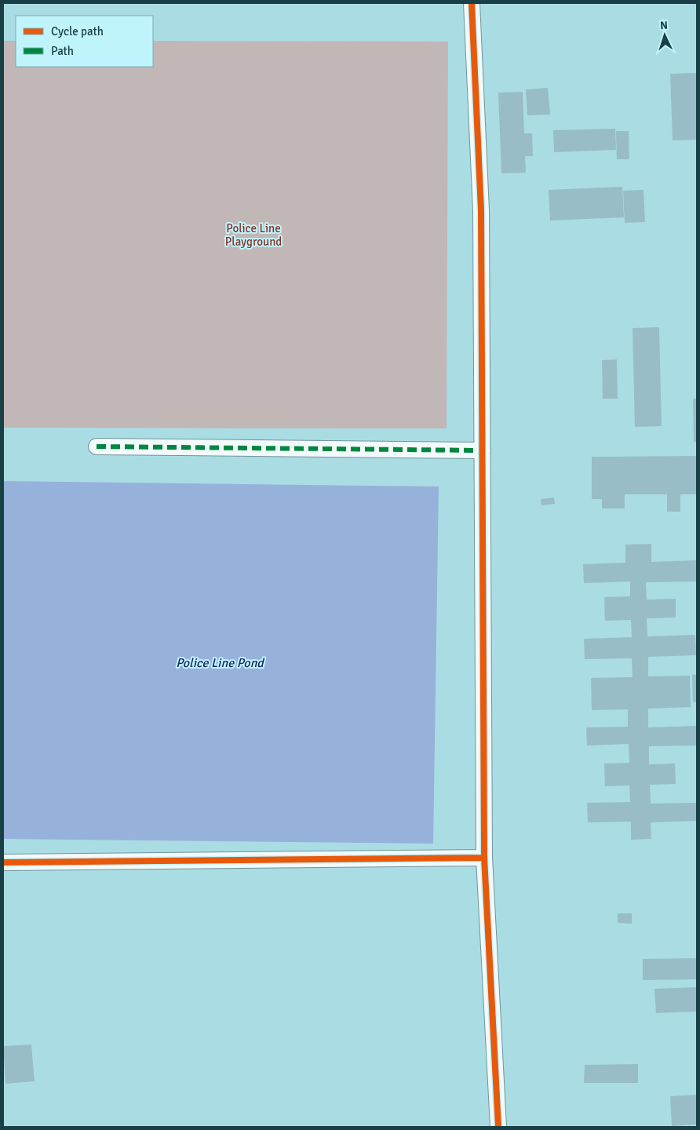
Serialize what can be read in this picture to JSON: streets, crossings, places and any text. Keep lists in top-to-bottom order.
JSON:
{
  "water": ["Police Line Pond"],
  "parks": ["Police Line Playground"],
  "legend": ["Cycle path", "Path"],
  "north": "top"
}
